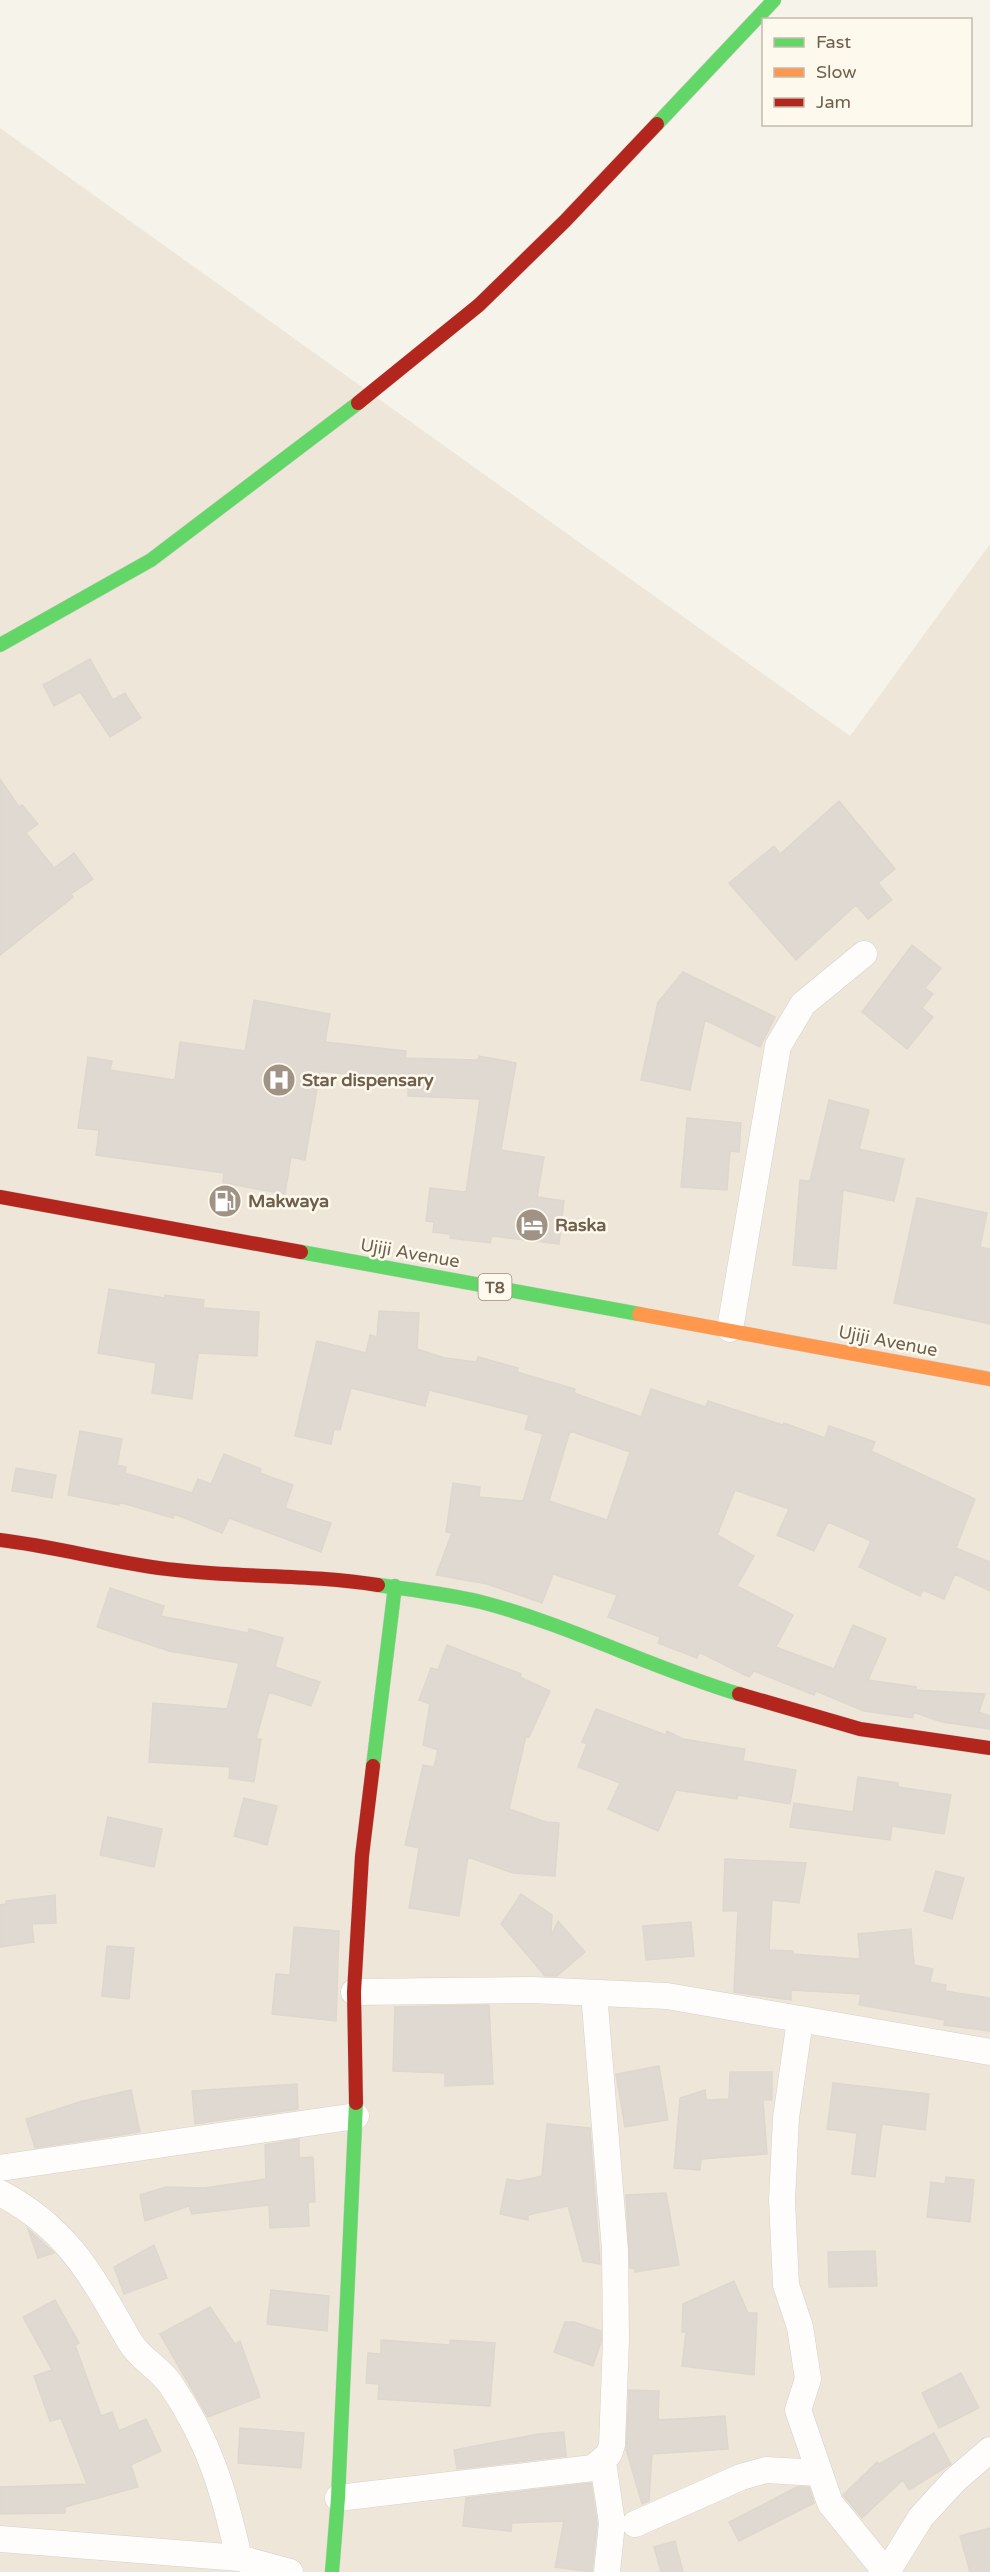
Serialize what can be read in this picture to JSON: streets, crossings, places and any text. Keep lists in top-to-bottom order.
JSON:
{
  "streets": {
    "main road": ["Ujiji Avenue", "T8"]
  },
  "places": {
    "hospital": ["Star dispensary"],
    "fuel station": ["Makwaya"],
    "hotel": ["Raska"]
  },
  "legend": ["Fast", "Slow", "Jam"]
}
